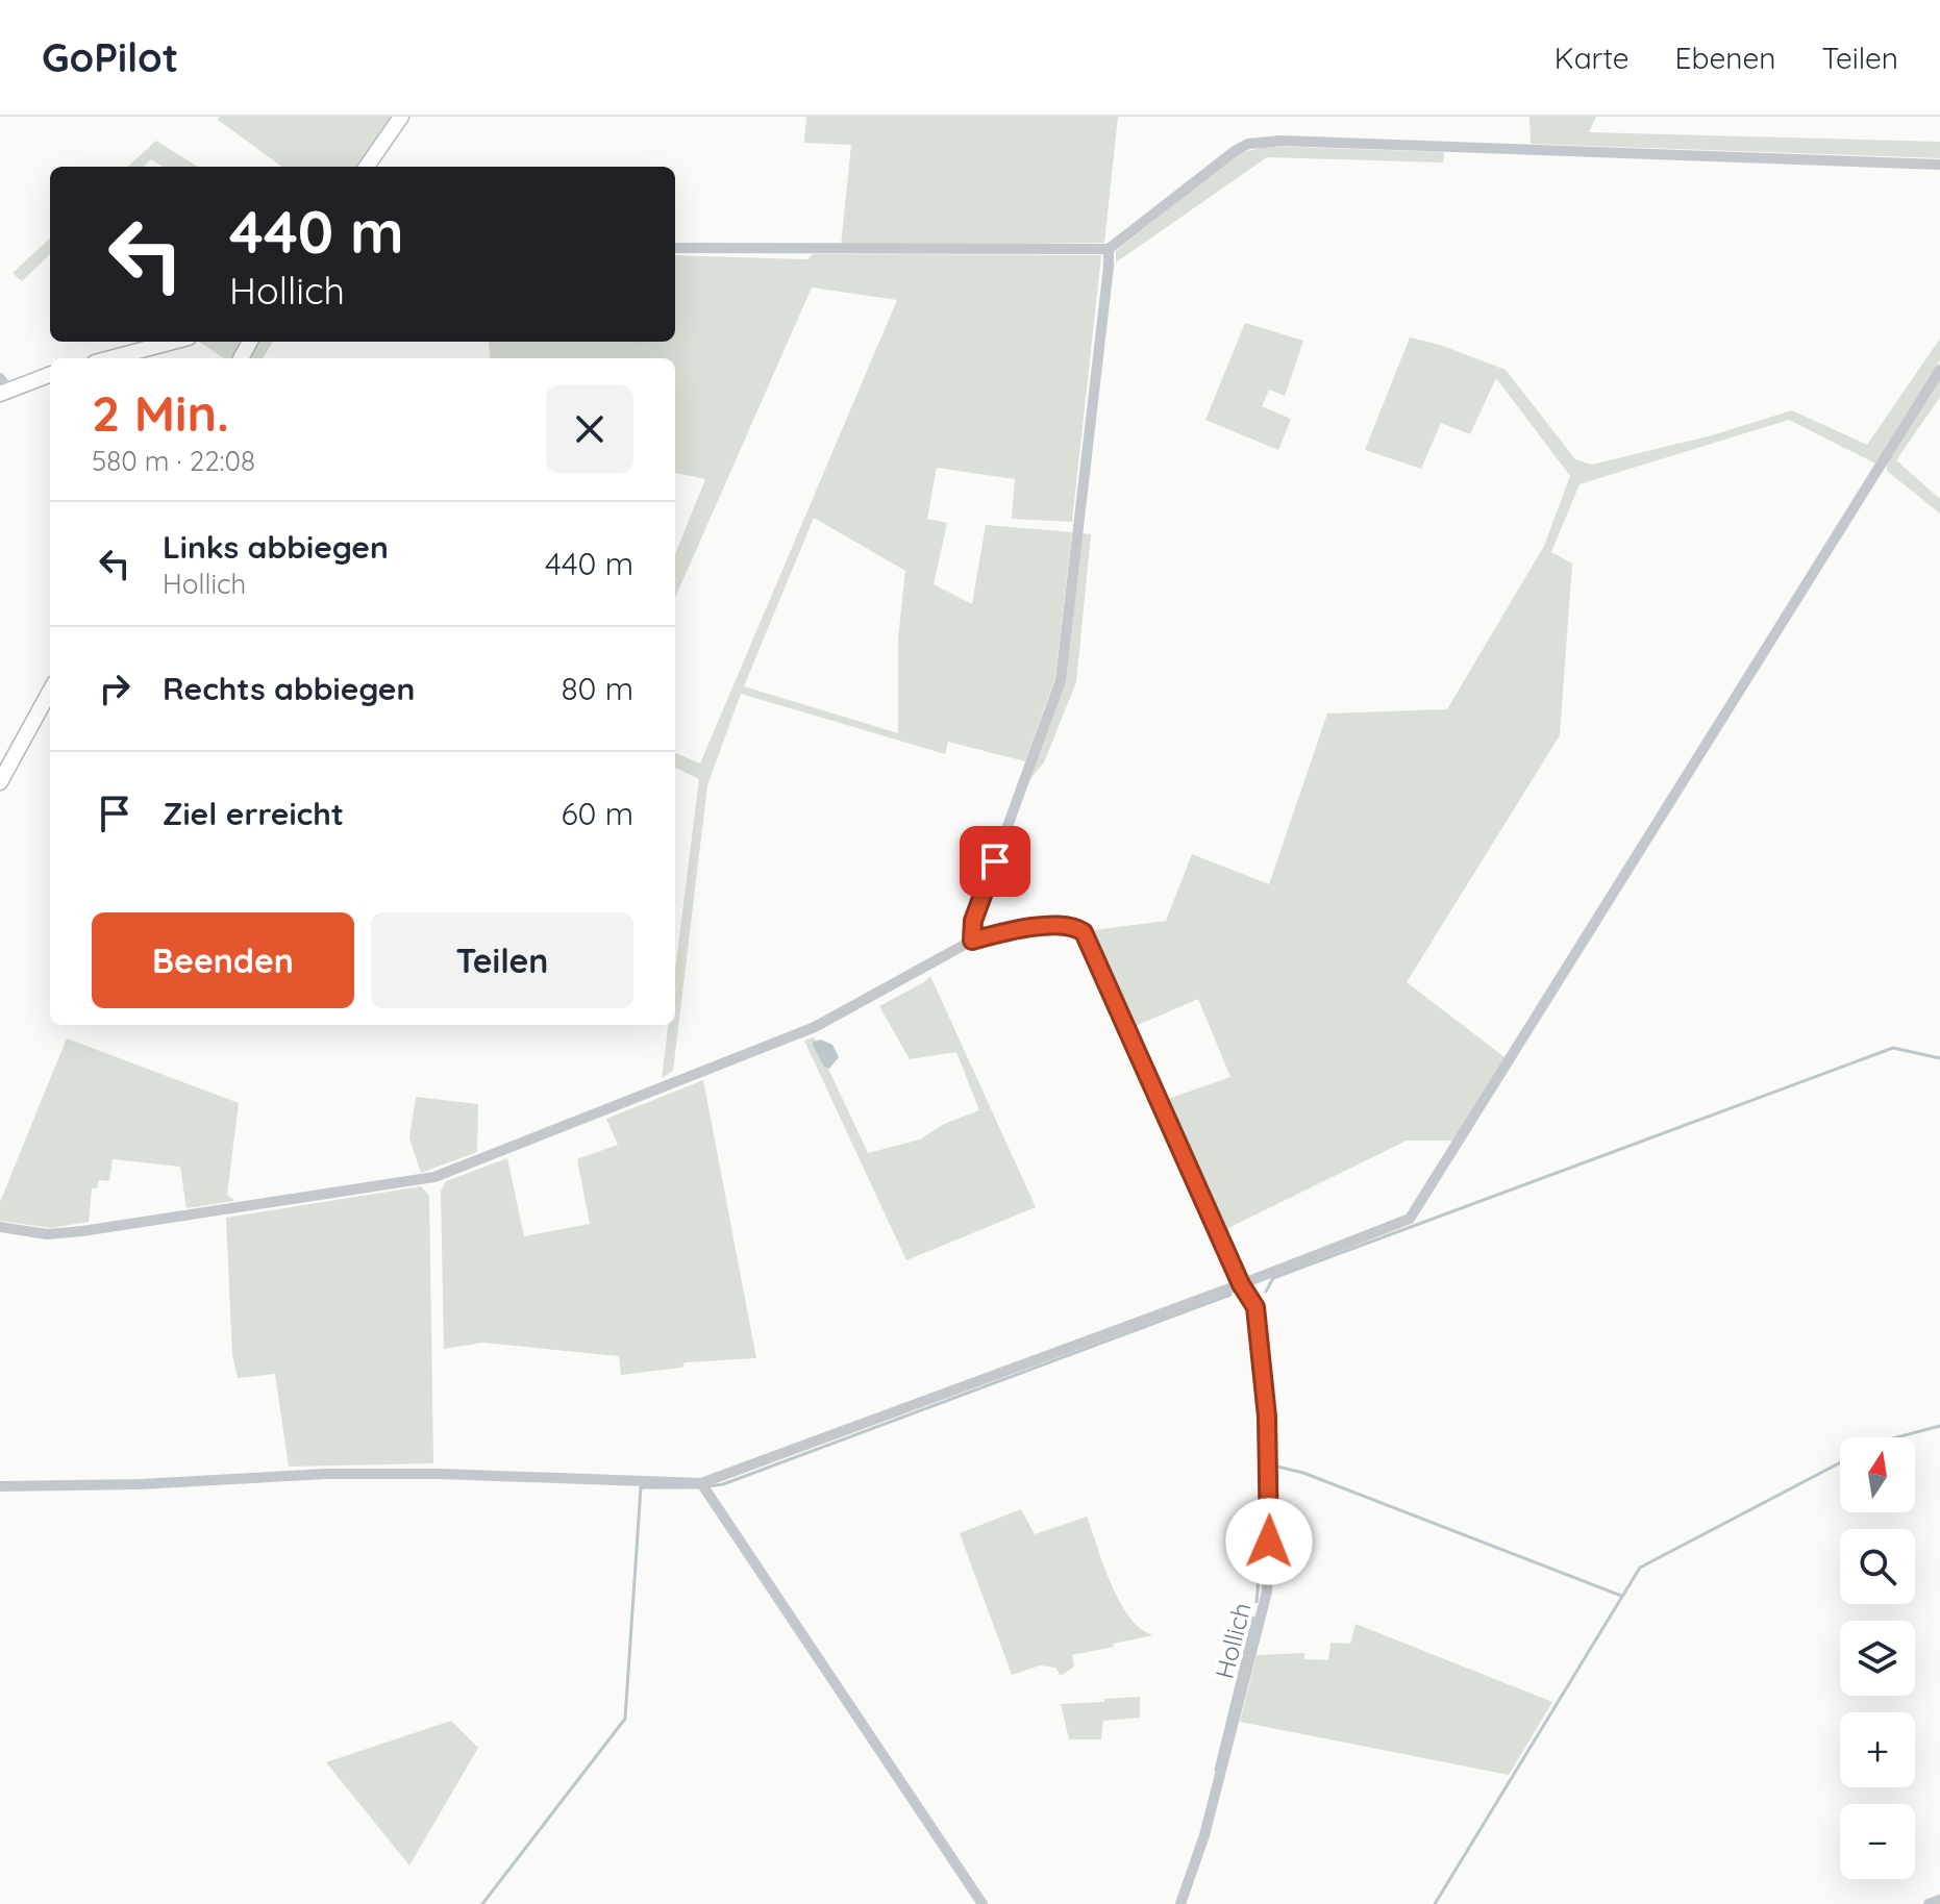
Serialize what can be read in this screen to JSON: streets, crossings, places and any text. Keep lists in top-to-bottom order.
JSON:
{
  "streets": {
    "street": ["Hollich"]
  },
  "north": "top",
  "page": {
    "header": "GoPilot",
    "nav": ["Karte", "Ebenen", "Teilen"],
    "turn": ["440 m", "Hollich"],
    "heading": ["2 Min.", "580 m · 22:08"],
    "list": [
      {
        "name": "Links abbiegen",
        "note": "Hollich",
        "value": "440 m"
      },
      {
        "name": "Rechts abbiegen",
        "value": "80 m"
      },
      {
        "name": "Ziel erreicht",
        "value": "60 m"
      }
    ],
    "buttons": ["Beenden", "Teilen"],
    "map_buttons": ["+", "−"]
  }
}
